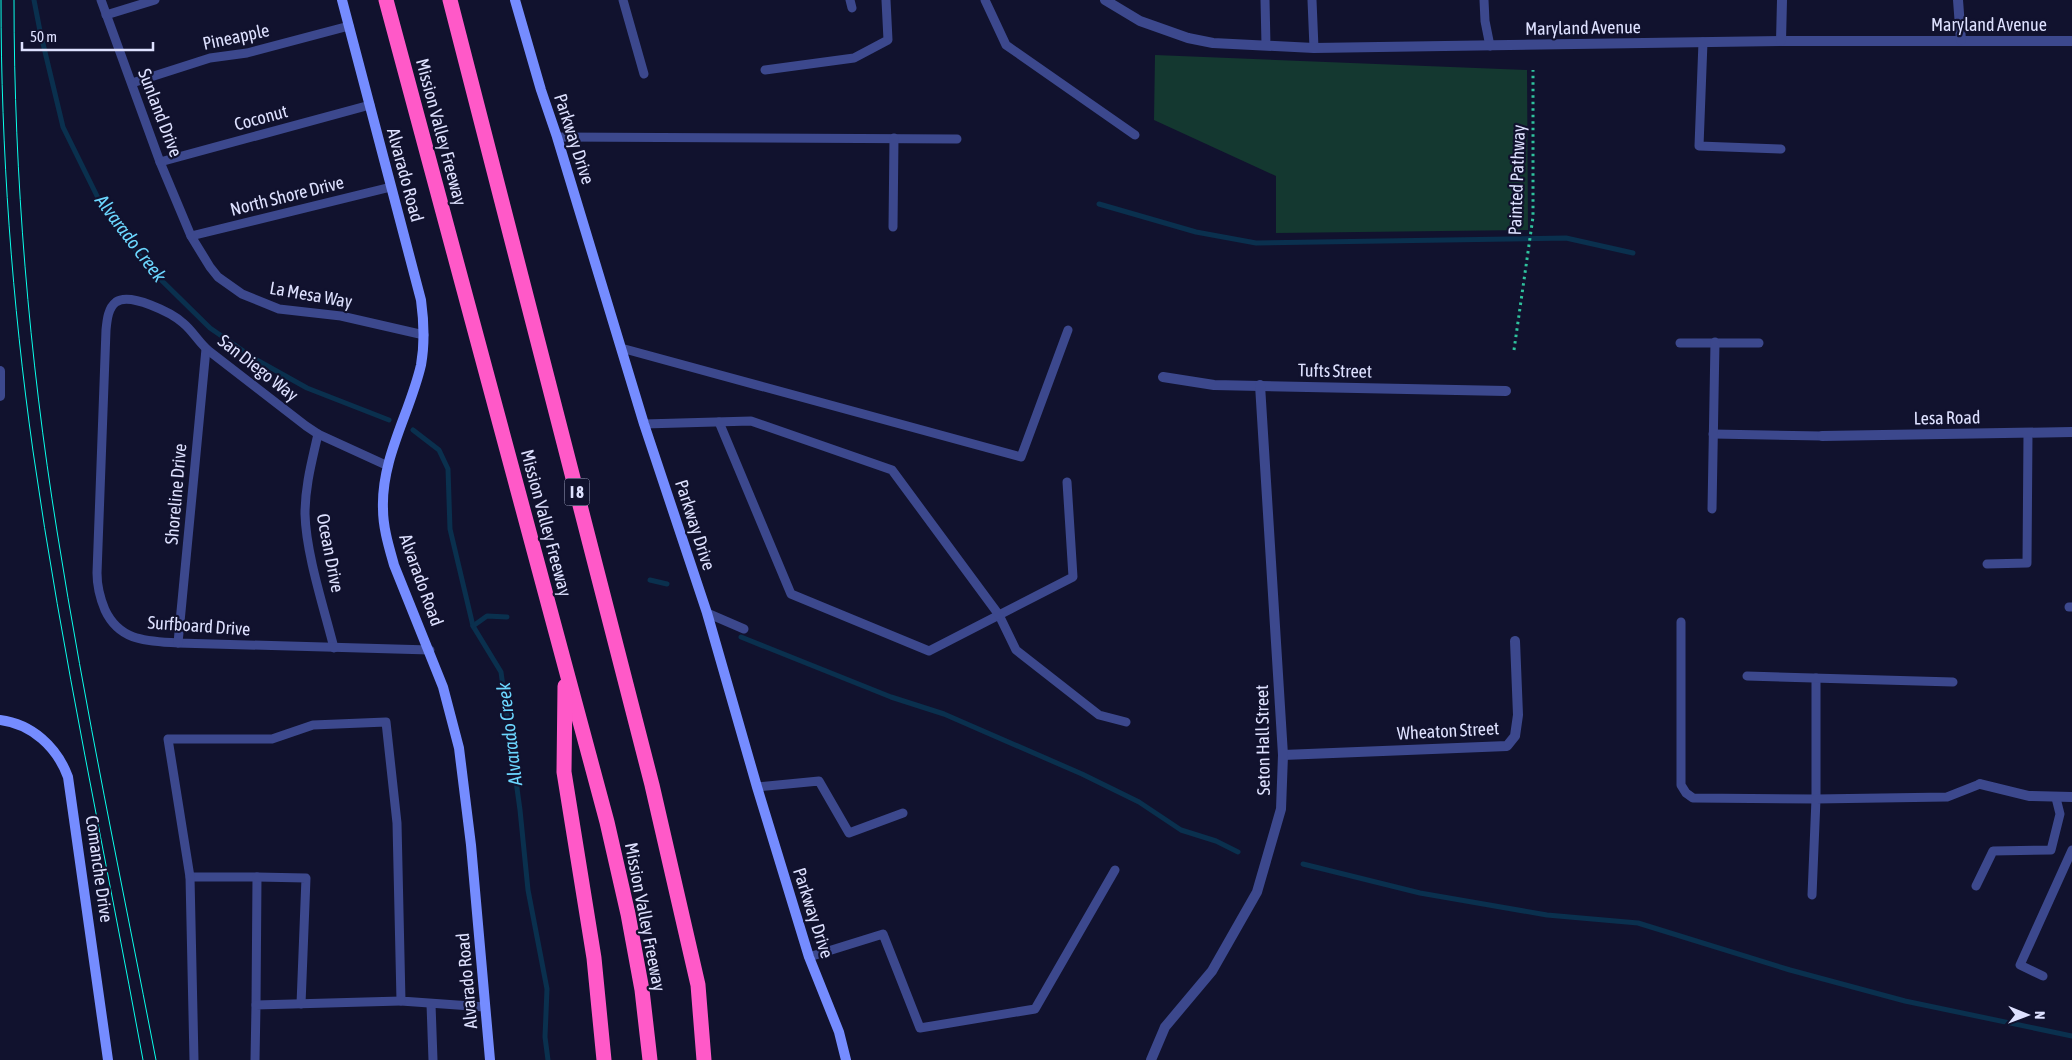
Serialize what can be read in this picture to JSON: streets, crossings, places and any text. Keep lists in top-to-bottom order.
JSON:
{
  "streets": {
    "highway": ["Mission Valley Freeway", "I 8"],
    "street": [
      "Maryland Avenue",
      "Parkway Drive",
      "Alvarado Road",
      "Tufts Street",
      "Lesa Road",
      "Wheaton Street",
      "Seton Hall Street",
      "Comanche Drive"
    ],
    "lane": [
      "Pineapple",
      "Sunland Drive",
      "Coconut",
      "North Shore Drive",
      "La Mesa Way",
      "San Diego Way",
      "Shoreline Drive",
      "Ocean Drive",
      "Surfboard Drive"
    ],
    "path": ["Painted Pathway"]
  },
  "crossings": [
    ["Pineapple", "Sunland Drive"],
    ["Pineapple", "Alvarado Road"],
    ["Sunland Drive", "Coconut"],
    ["Sunland Drive", "North Shore Drive"],
    ["Sunland Drive", "La Mesa Way"],
    ["Coconut", "Alvarado Road"],
    ["Alvarado Road", "North Shore Drive"],
    ["Alvarado Road", "La Mesa Way"],
    ["Alvarado Road", "San Diego Way"],
    ["Alvarado Road", "Surfboard Drive"],
    ["North Shore Drive", "La Mesa Way"],
    ["San Diego Way", "Shoreline Drive"],
    ["San Diego Way", "Ocean Drive"],
    ["San Diego Way", "Surfboard Drive"],
    ["Tufts Street", "Seton Hall Street"],
    ["Shoreline Drive", "Surfboard Drive"],
    ["Ocean Drive", "Surfboard Drive"],
    ["Wheaton Street", "Seton Hall Street"]
  ],
  "water": ["Alvarado Creek"],
  "scale_bar": "50 m",
  "north": "right"
}
